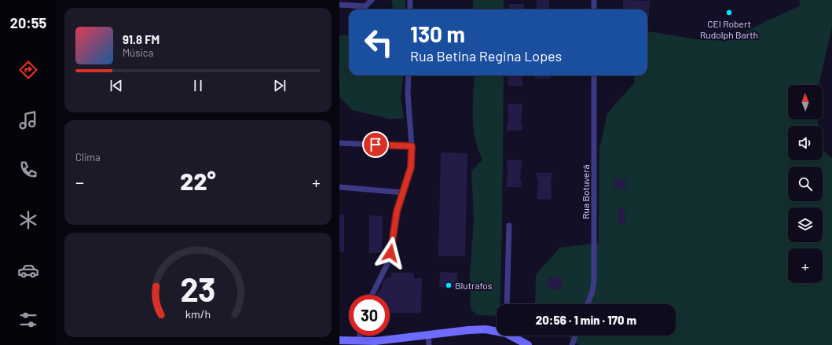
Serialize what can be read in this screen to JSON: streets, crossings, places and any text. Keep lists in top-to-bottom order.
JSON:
{
  "streets": {
    "street": ["Rua Botuverá"]
  },
  "places": ["CEI Robert Rudolph Barth", "Blutrafos"],
  "north": "top",
  "page": {
    "tabs": "20:55",
    "turn": ["130 m", "Rua Betina Regina Lopes"],
    "song": ["91.8 FM", "Música"],
    "map_buttons": "+",
    "tile": "Clima",
    "heat": ["−", "22°", "+"],
    "limit": "30",
    "trip": "20:56 · 1 min · 170 m",
    "gauge": ["23", "km/h"]
  }
}
